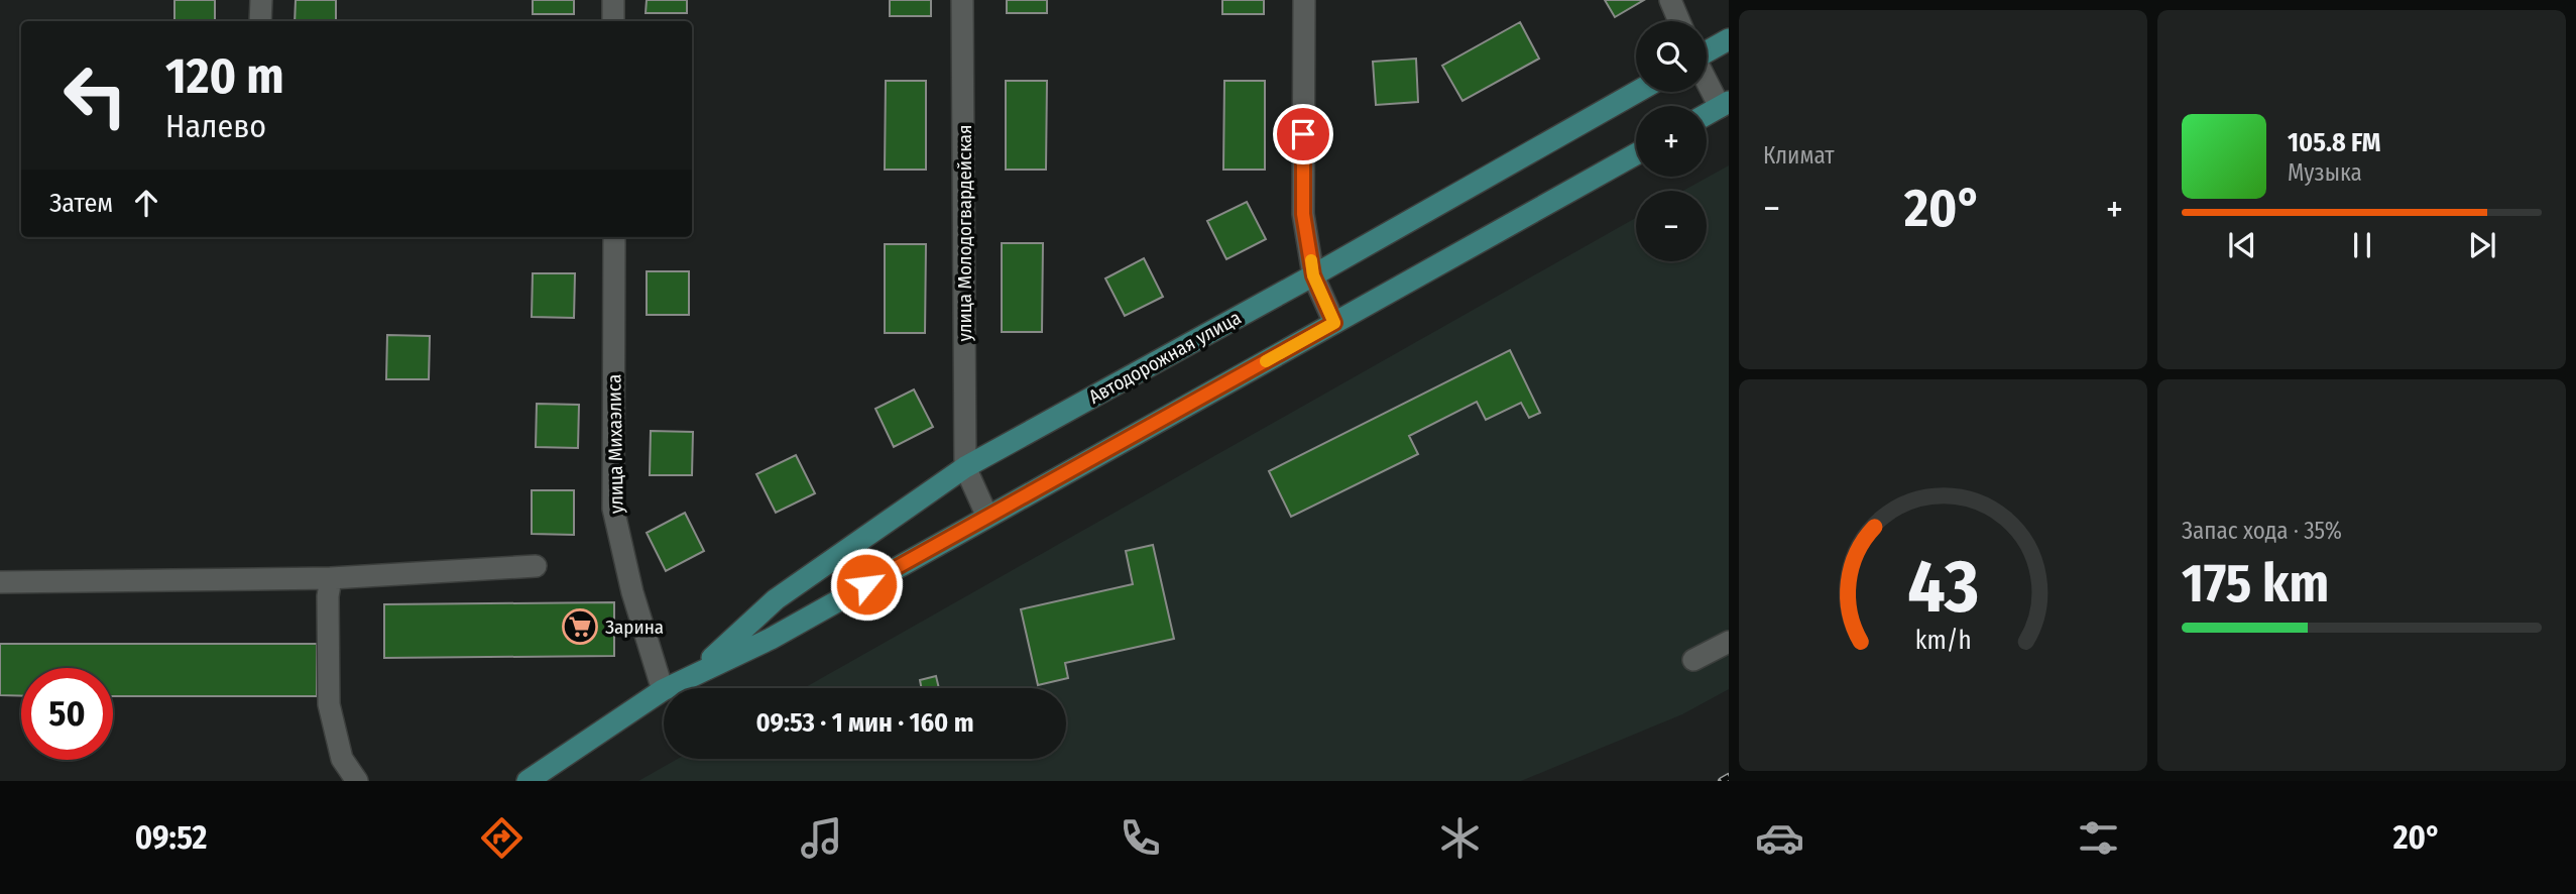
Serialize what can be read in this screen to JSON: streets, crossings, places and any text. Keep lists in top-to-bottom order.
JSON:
{
  "streets": {
    "main road": ["Автодорожная улица"],
    "street": ["улица Молодогвардейская", "улица Михаэлиса"]
  },
  "crossings": [
    ["улица Молодогвардейская", "Автодорожная улица"],
    ["Автодорожная улица", "улица Михаэлиса"]
  ],
  "places": {
    "supermarket": ["Зарина"]
  },
  "page": {
    "tile": [
      "Климат",
      ["Запас хода · 35%", "175 km"]
    ],
    "map_buttons": ["+", "−"],
    "turn": ["120 m", "Налево"],
    "song": ["105.8 FM", "Музыка"],
    "then": "Затем",
    "heat": ["−", "20°", "+"],
    "limit": "50",
    "trip": "09:53 · 1 мин · 160 m",
    "tabs": ["09:52", "20°"],
    "gauge": ["43", "km/h"]
  }
}
